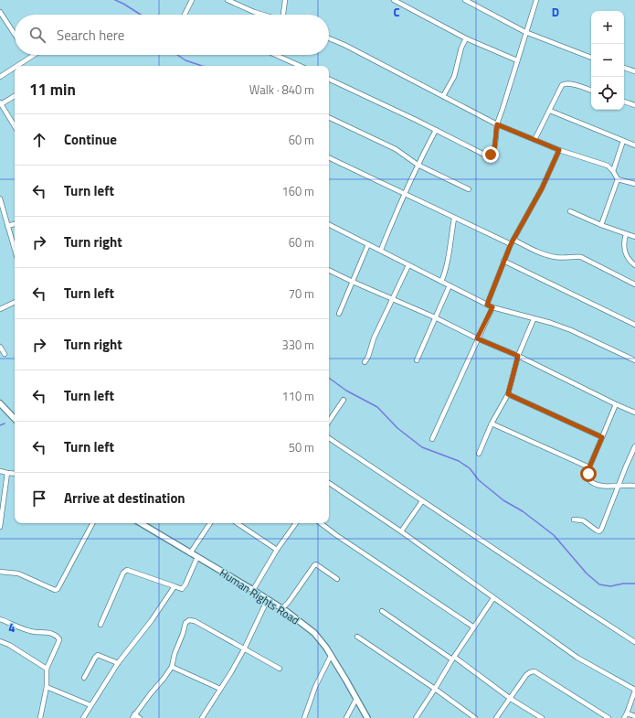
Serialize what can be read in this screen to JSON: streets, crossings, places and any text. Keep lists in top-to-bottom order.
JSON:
{
  "streets": {
    "street": ["Human Rights Road"]
  },
  "page": {
    "map_buttons": ["+", "−"],
    "search": "Search here",
    "heading": ["11 min", "Walk · 840 m"],
    "list": [
      ["Continue", "60 m"],
      ["Turn left", "160 m"],
      ["Turn right", "60 m"],
      ["Turn left", "70 m"],
      ["Turn right", "330 m"],
      ["Turn left", "110 m"],
      ["Turn left", "50 m"],
      "Arrive at destination"
    ]
  },
  "grid": {
    "columns": ["C", "D"],
    "rows": ["4"]
  }
}
